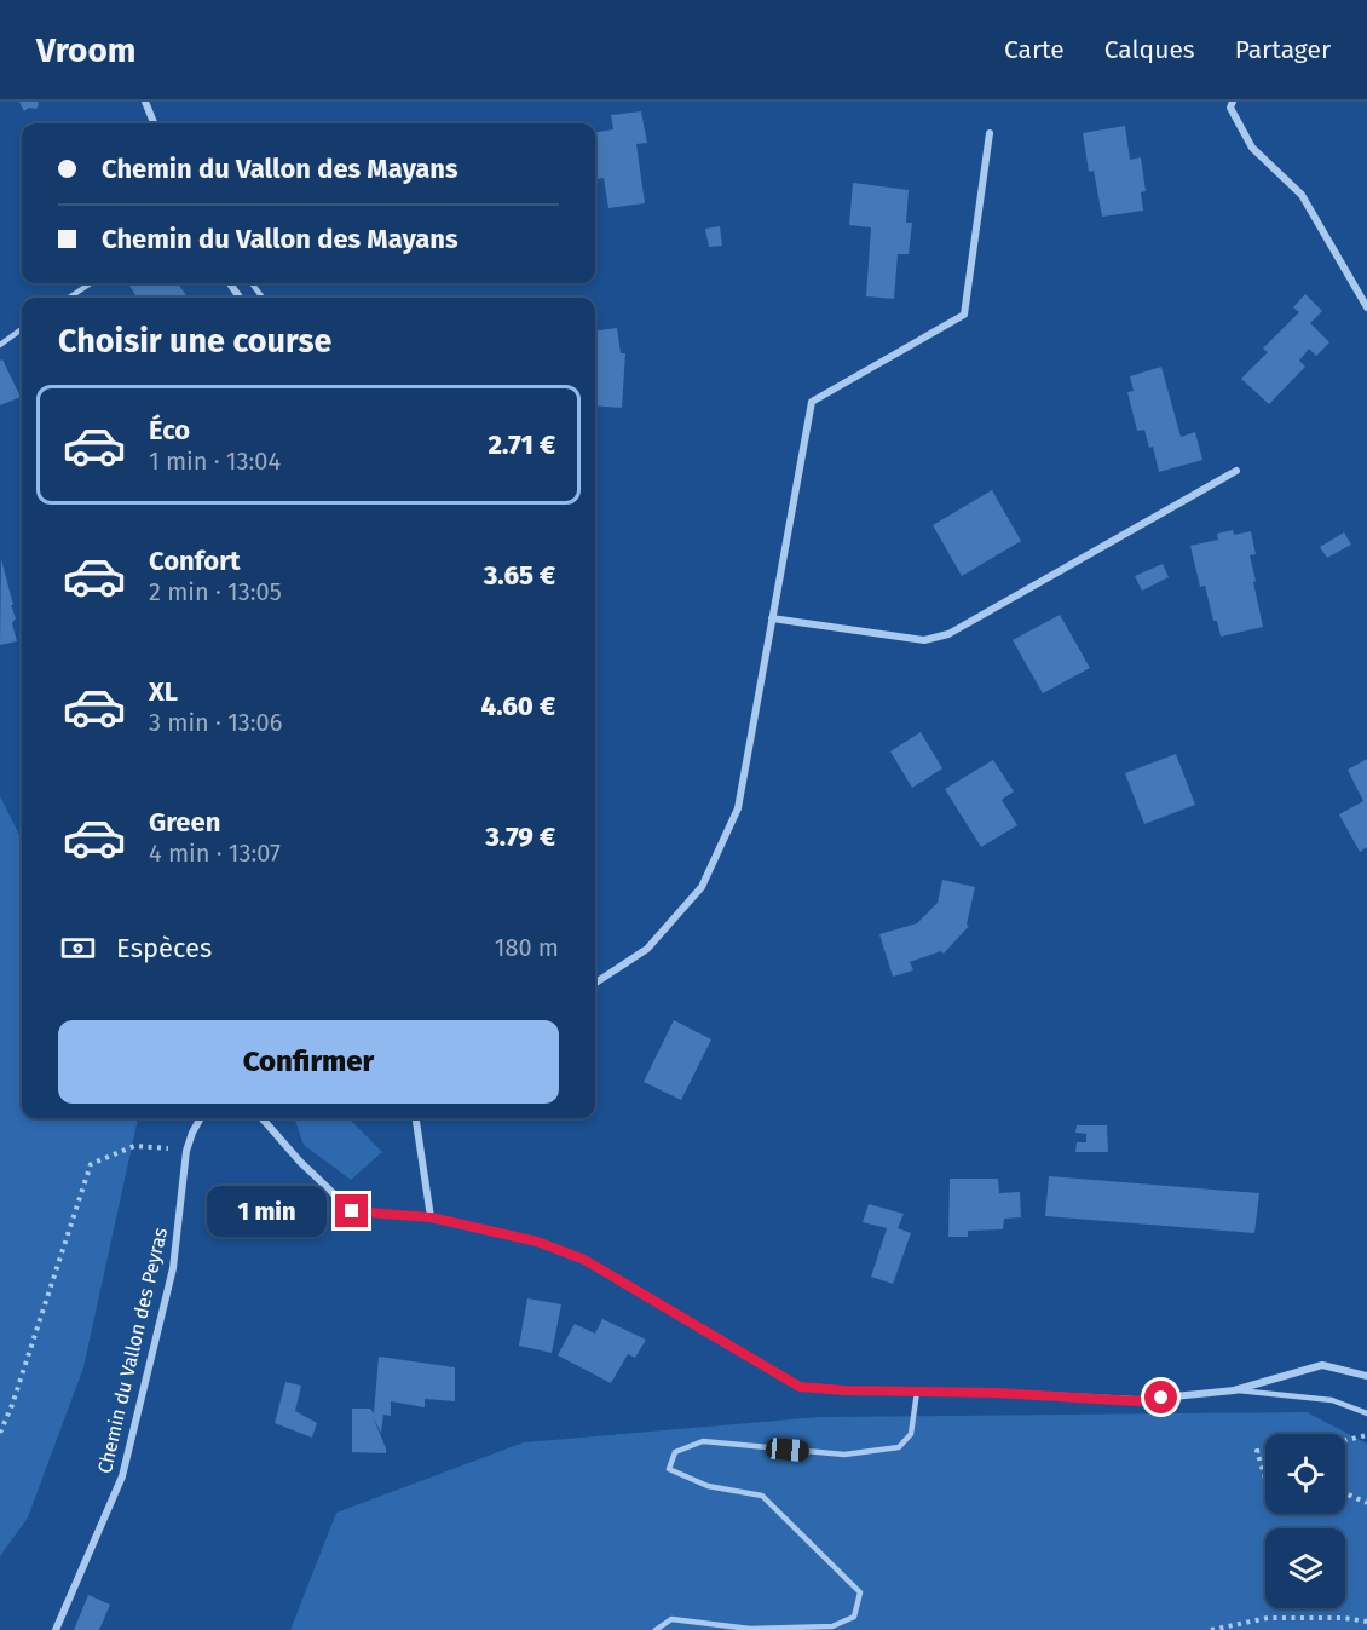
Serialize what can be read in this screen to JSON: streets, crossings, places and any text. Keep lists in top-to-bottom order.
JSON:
{
  "streets": {
    "street": ["Chemin du Vallon des Peyras"]
  },
  "page": {
    "header": "Vroom",
    "nav": ["Carte", "Calques", "Partager"],
    "banner": ["Chemin du Vallon des Mayans", "Chemin du Vallon des Mayans"],
    "heading": "Choisir une course",
    "list": [
      {
        "name": "Éco",
        "note": "1 min · 13:04",
        "value": "2.71 €"
      },
      {
        "name": "Confort",
        "note": "2 min · 13:05",
        "value": "3.65 €"
      },
      {
        "name": "XL",
        "note": "3 min · 13:06",
        "value": "4.60 €"
      },
      {
        "name": "Green",
        "note": "4 min · 13:07",
        "value": "3.79 €"
      }
    ],
    "pay": ["Espèces", "180 m"],
    "buttons": "Confirmer",
    "bubble": "1 min"
  }
}
